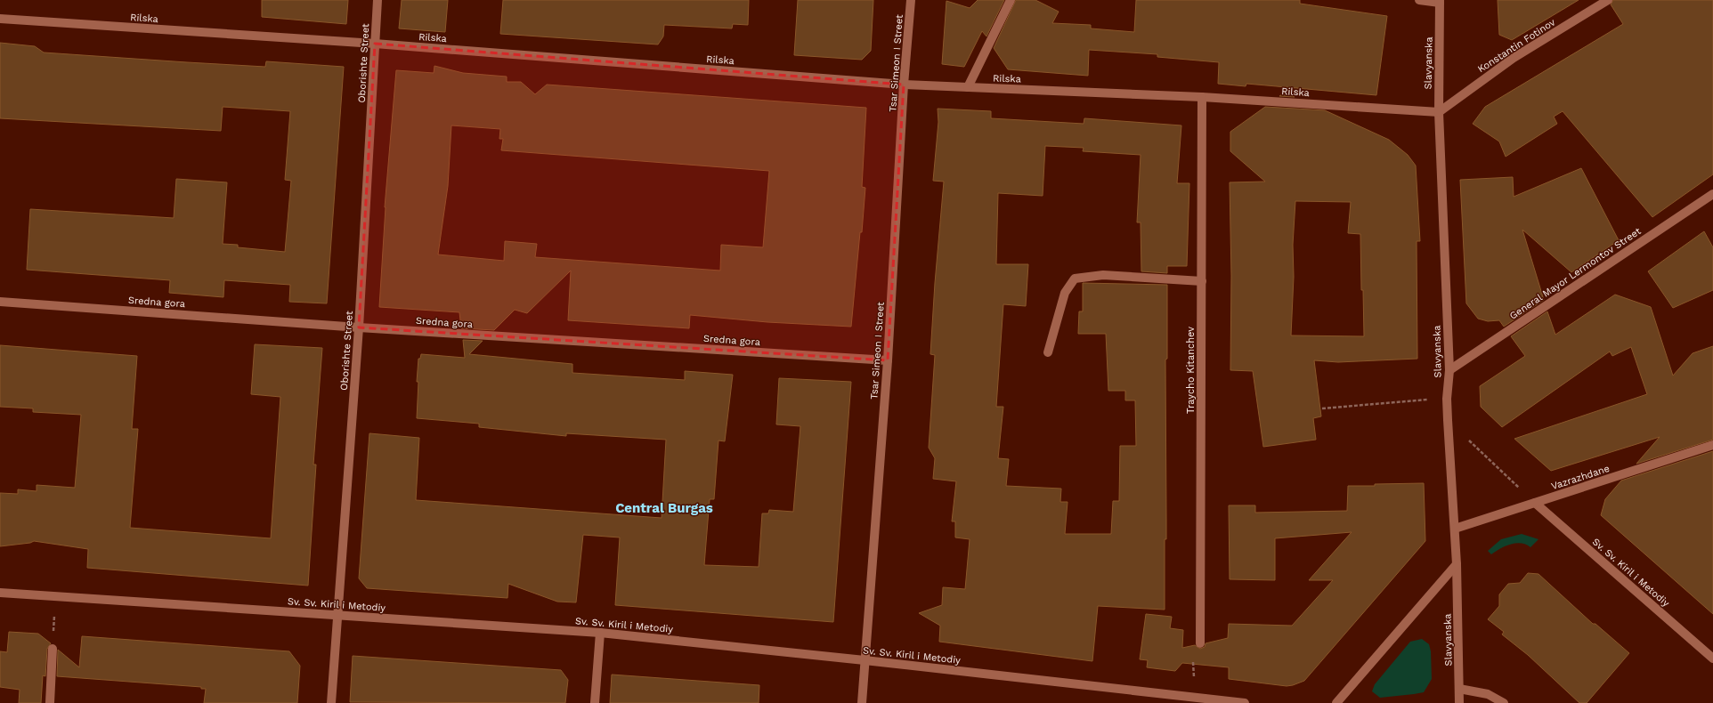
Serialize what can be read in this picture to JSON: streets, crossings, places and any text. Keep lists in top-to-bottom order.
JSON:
{
  "streets": {
    "street": [
      "Rilska",
      "Konstantin Fotinov",
      "Oborishte Street",
      "Tsar Simeon I Street",
      "Slavyanska",
      "General Mayor Lermontov Street",
      "Sredna gora",
      "Traycho Kitanchev",
      "Vazrazhdane",
      "Sv. Sv. Kiril i Metodiy"
    ]
  },
  "crossings": [
    ["Rilska", "Konstantin Fotinov"],
    ["Rilska", "Oborishte Street"],
    ["Rilska", "Tsar Simeon I Street"],
    ["Rilska", "Slavyanska"],
    ["Rilska", "Traycho Kitanchev"],
    ["Konstantin Fotinov", "Slavyanska"],
    ["Oborishte Street", "Sredna gora"],
    ["Oborishte Street", "Sv. Sv. Kiril i Metodiy"],
    ["Tsar Simeon I Street", "Sredna gora"],
    ["Tsar Simeon I Street", "Sv. Sv. Kiril i Metodiy"],
    ["Slavyanska", "General Mayor Lermontov Street"],
    ["Slavyanska", "Vazrazhdane"],
    ["Vazrazhdane", "Sv. Sv. Kiril i Metodiy"]
  ],
  "districts": ["Central Burgas"]
}
